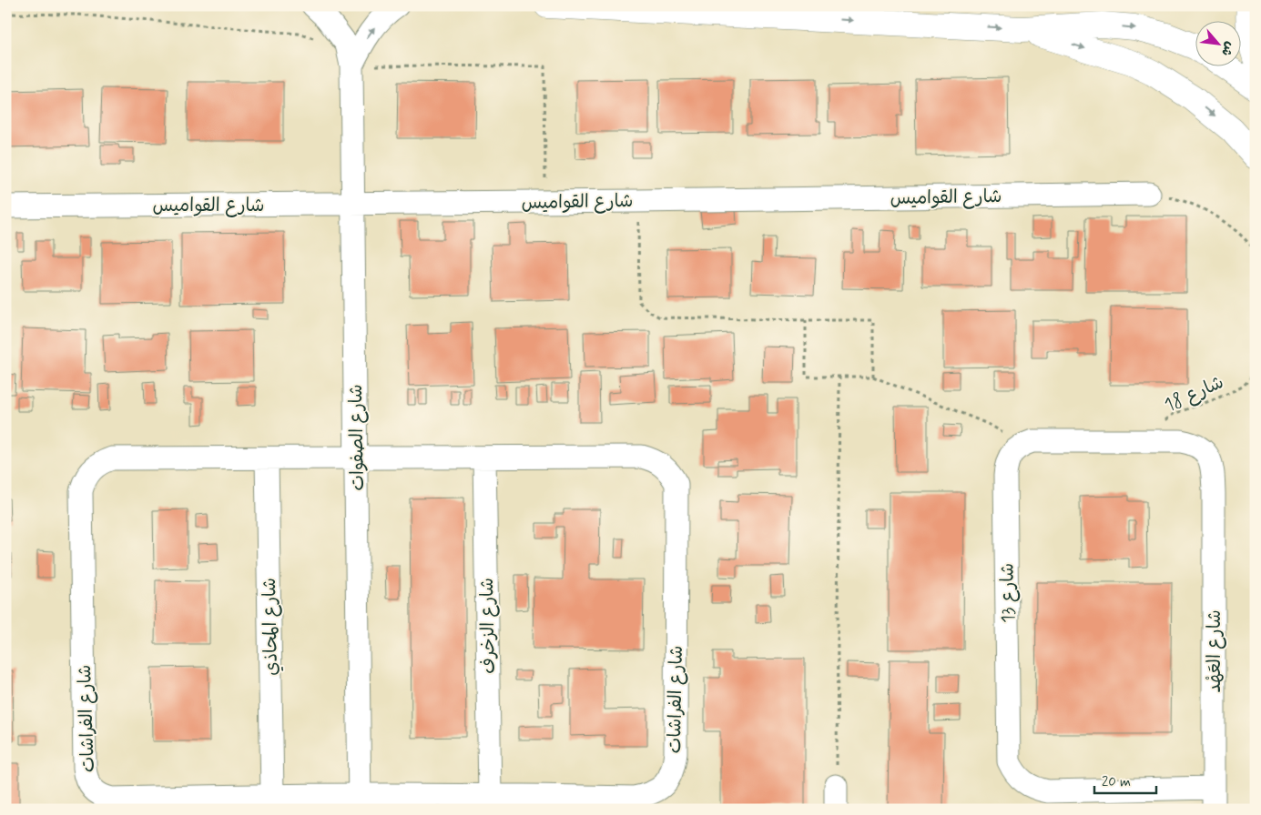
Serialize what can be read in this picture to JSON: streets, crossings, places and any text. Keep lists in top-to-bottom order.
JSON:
{
  "streets": {
    "street": [
      "شارع القواميس",
      "شارع الصفوات",
      "شارع 13",
      "شارع الزخرف",
      "شارع المحاذي",
      "شارع العَهْد",
      "شارع الفراشات"
    ],
    "path": ["شارع 18"]
  },
  "crossings": [
    ["شارع القواميس", "شارع الصفوات"],
    ["شارع 18", "شارع العَهْد"],
    ["شارع الصفوات", "شارع الفراشات"],
    ["شارع 13", "شارع العَهْد"],
    ["شارع الزخرف", "شارع الفراشات"],
    ["شارع المحاذي", "شارع الفراشات"]
  ],
  "scale_bar": "20 m",
  "north": "bottom right"
}
